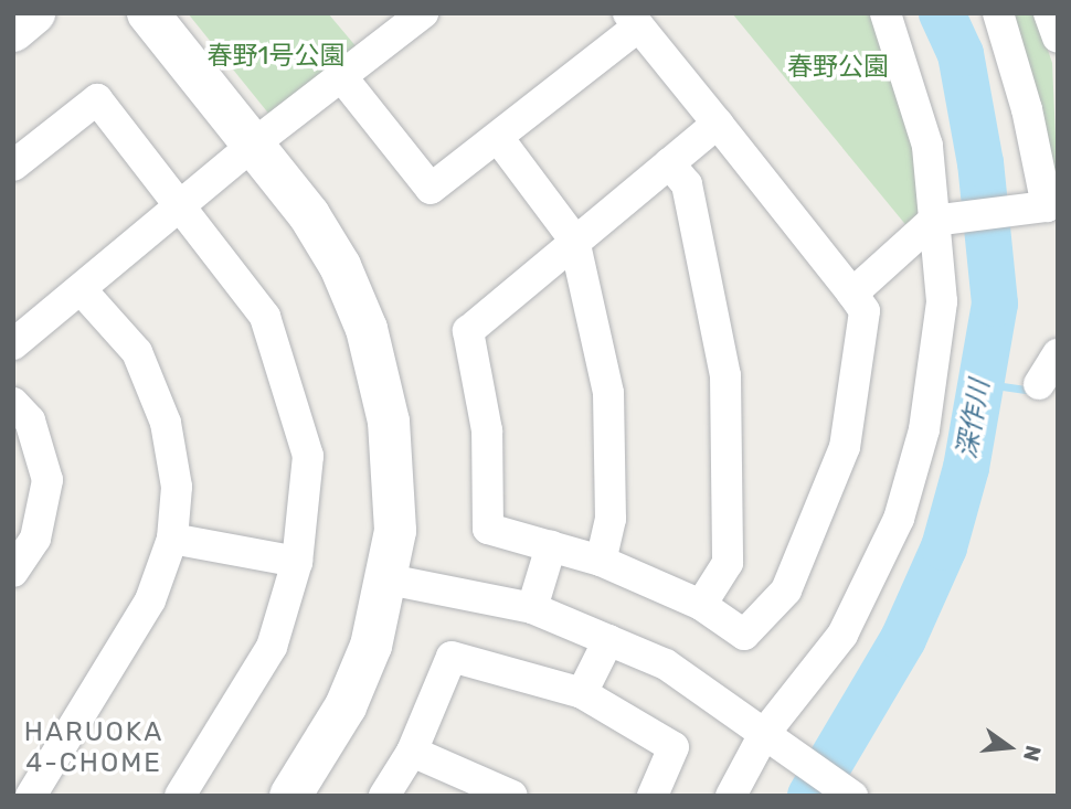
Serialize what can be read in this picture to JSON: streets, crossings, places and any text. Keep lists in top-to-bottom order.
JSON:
{
  "districts": ["HARUOKA 4-CHOME"],
  "water": ["深作川"],
  "parks": ["春野1号公園", "春野公園"],
  "north": "right"
}
